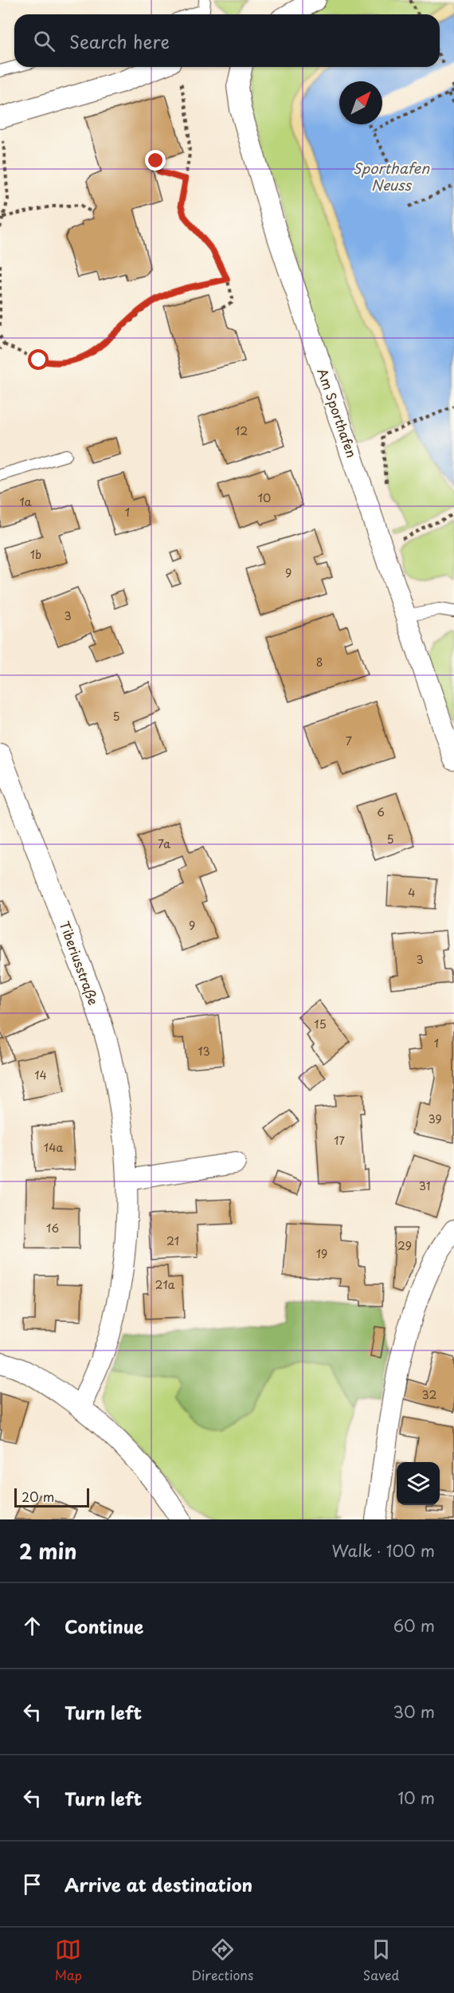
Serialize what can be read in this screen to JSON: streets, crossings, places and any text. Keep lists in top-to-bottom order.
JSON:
{
  "streets": {
    "street": ["Am Sporthafen", "Tiberiusstraße"]
  },
  "water": ["Sporthafen Neuss"],
  "house_numbers": [
    "12",
    "10",
    "1a",
    "1",
    "1b",
    "9",
    "3",
    "8",
    "5",
    "7",
    "6",
    "5",
    "7a",
    "4",
    "9",
    "3",
    "15",
    "1",
    "13",
    "14",
    "39",
    "17",
    "14a",
    "31",
    "16",
    "21",
    "29",
    "19",
    "21a",
    "32"
  ],
  "scale_bar": "20 m",
  "north": "top right",
  "page": {
    "search": "Search here",
    "scale": "20 m",
    "heading": ["2 min", "Walk · 100 m"],
    "list": [
      ["Continue", "60 m"],
      ["Turn left", "30 m"],
      ["Turn left", "10 m"],
      "Arrive at destination"
    ],
    "nav": ["Map", "Directions", "Saved"]
  }
}
